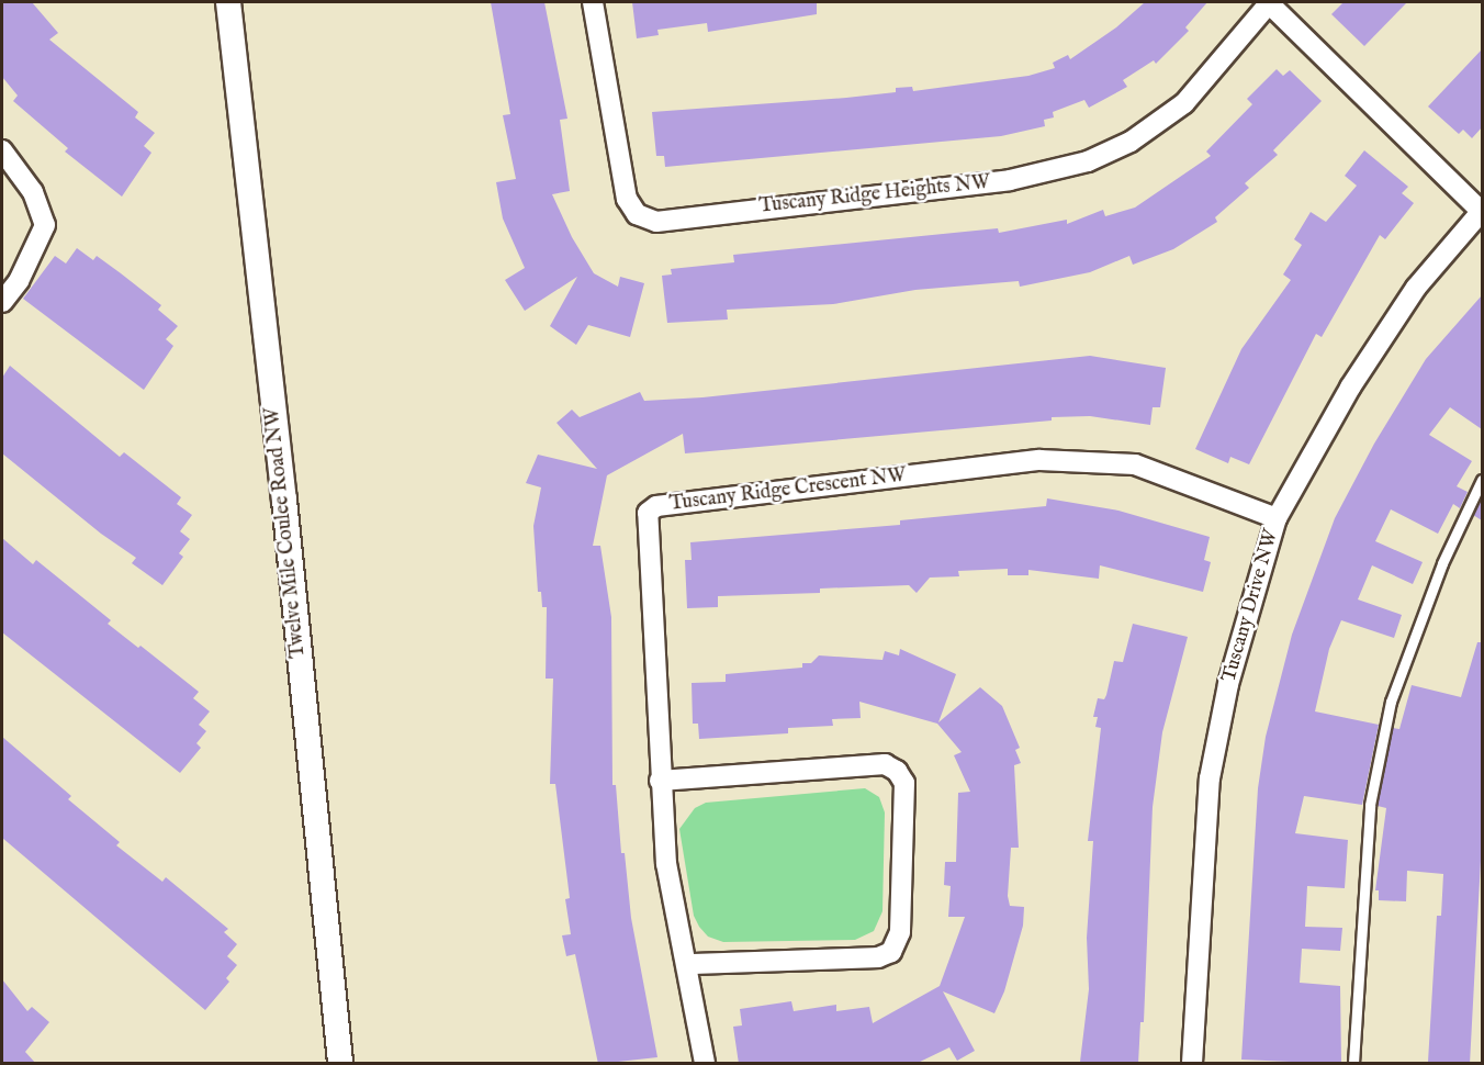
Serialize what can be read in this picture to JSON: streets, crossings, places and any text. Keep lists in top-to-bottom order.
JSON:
{
  "streets": {
    "street": [
      "Tuscany Ridge Heights NW",
      "Tuscany Ridge Crescent NW",
      "Twelve Mile Coulee Road NW",
      "Tuscany Drive NW"
    ]
  },
  "crossings": [
    ["Tuscany Ridge Heights NW", "Tuscany Drive NW"],
    ["Tuscany Ridge Crescent NW", "Tuscany Drive NW"]
  ]
}
